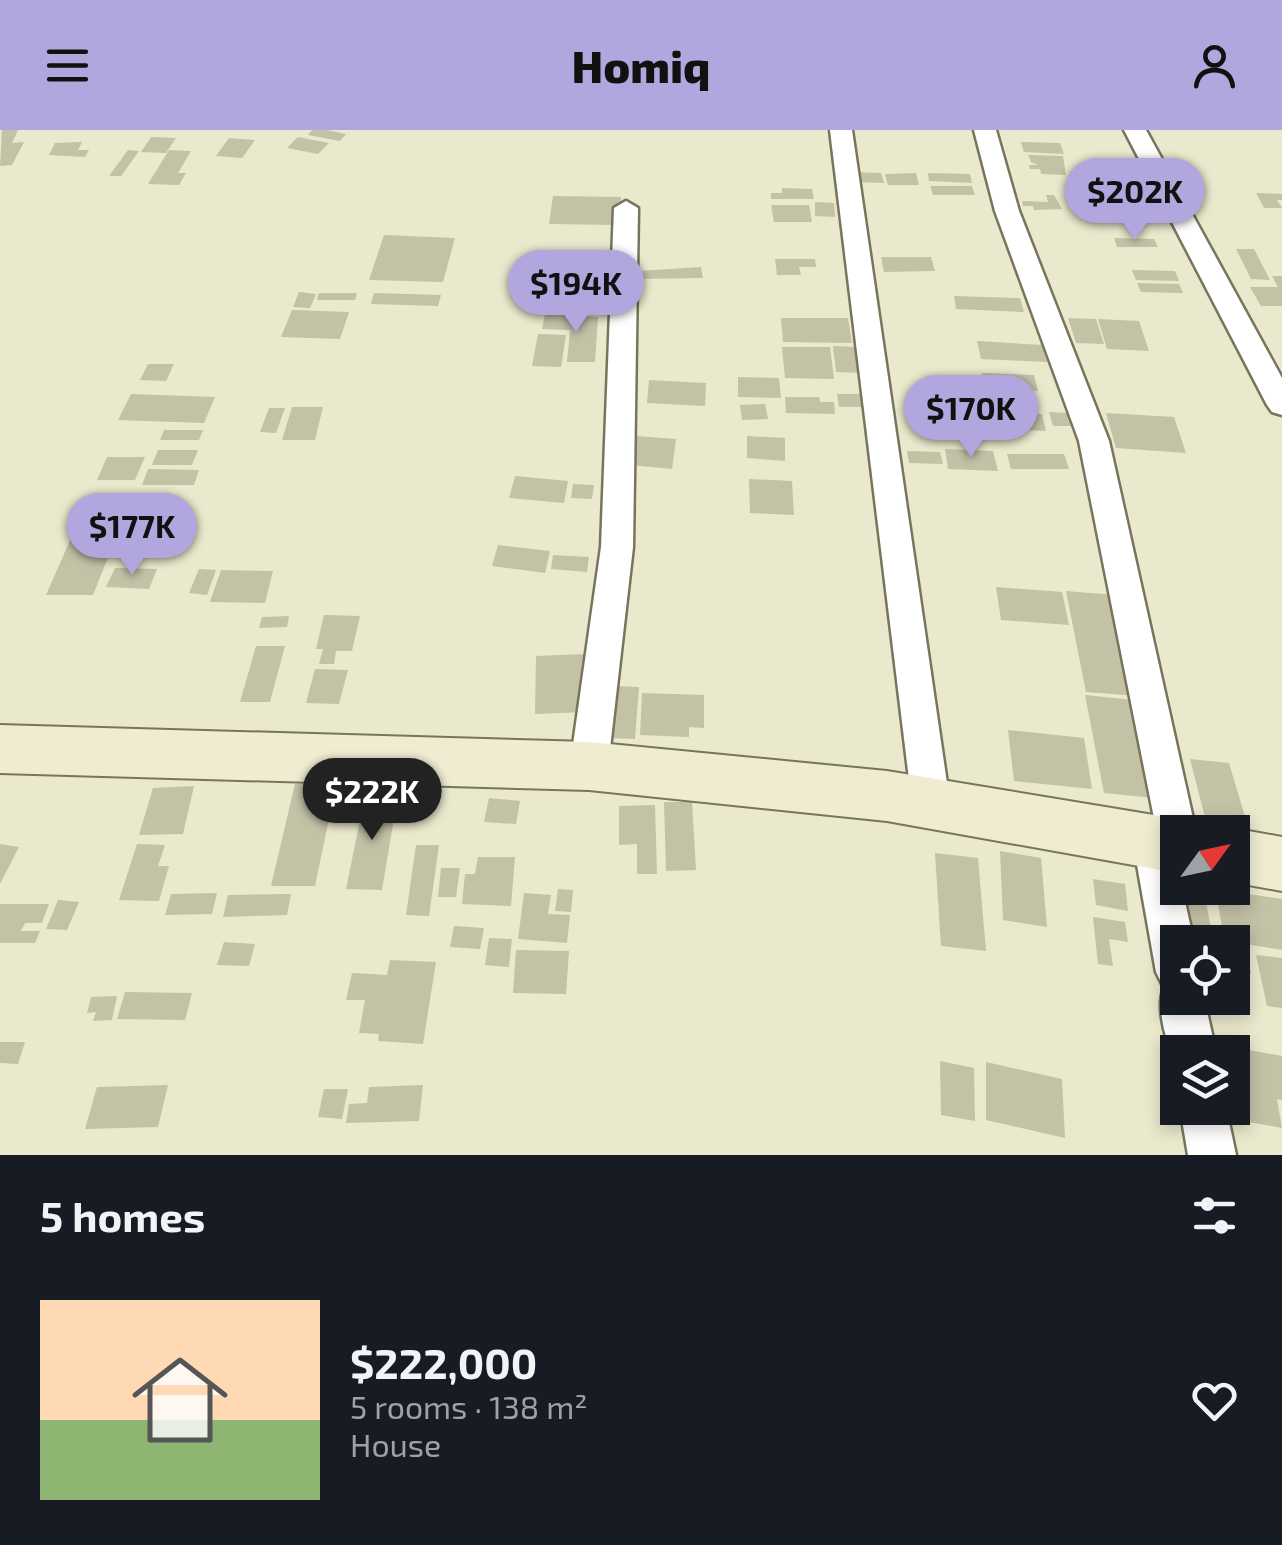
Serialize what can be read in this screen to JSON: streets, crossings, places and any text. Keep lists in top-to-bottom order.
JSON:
{
  "north": "top right",
  "page": {
    "header": "Homiq",
    "price": [
      "$202K",
      "$194K",
      "$170K",
      "$177K",
      "$222K"
    ],
    "heading": "5 homes",
    "list": [
      {
        "name": "$222,000",
        "note": "5 rooms · 138 m² · House"
      }
    ]
  }
}
